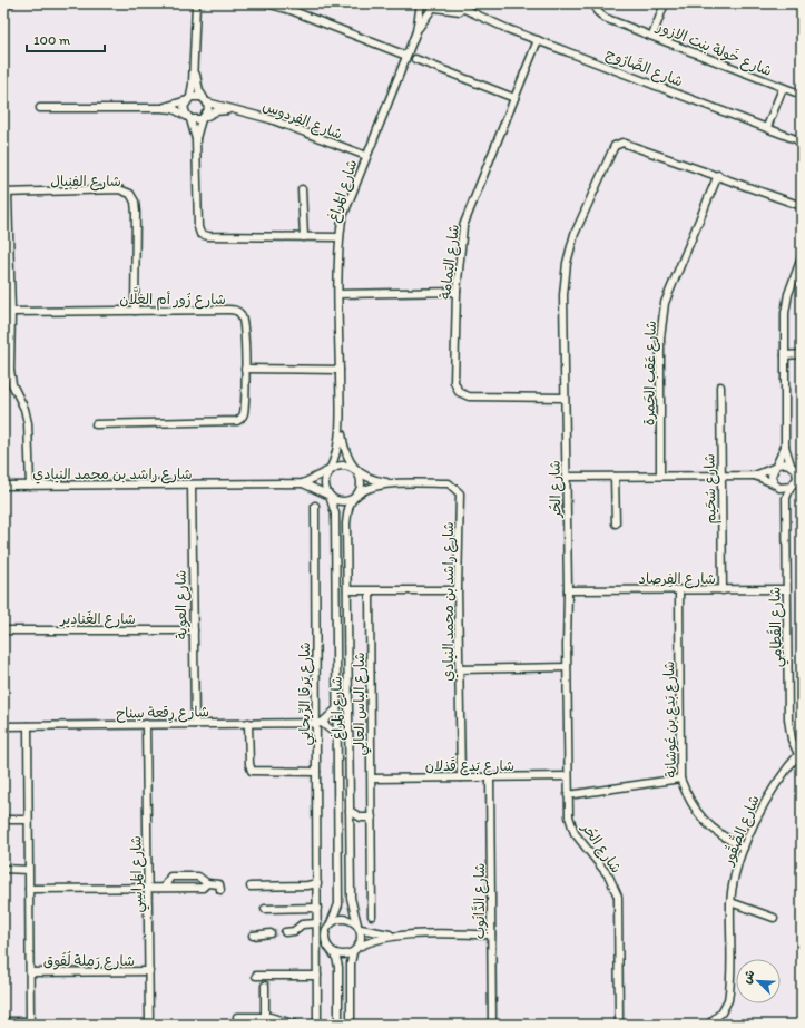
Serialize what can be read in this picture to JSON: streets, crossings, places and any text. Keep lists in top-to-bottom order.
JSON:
{
  "streets": {
    "street": [
      "شارع خَولة بنت الازور",
      "شارع الصَّارُوج",
      "شارع الفِردوس",
      "شارع الفِنيال",
      "شارع المَراغ",
      "شارع اليَمامة",
      "شارع زُور أم الغلَّان",
      "شارع عَقب الحَمرة",
      "شارع راشد بن محمد النيادي",
      "شارع الحُر",
      "شارع سُحَيم",
      "شارع الفِرصاد",
      "شارع العوية",
      "شارع الغَنادِير",
      "شارع القُطامِي",
      "شارع بَرقا الرِّيحانِي",
      "شارع الياس العالِي",
      "شارع رِقعة سِناح",
      "شارع بَدع بن عُوشانة",
      "شارع بَدع قَذلان",
      "شارع الصُّقُور",
      "شارع المَراسِي",
      "شارع الدَّانُوب",
      "شارع رَملة لُفُوق"
    ]
  },
  "crossings": [
    ["شارع خَولة بنت الازور", "شارع الصَّارُوج"],
    ["شارع الصَّارُوج", "شارع المَراغ"],
    ["شارع الصَّارُوج", "شارع اليَمامة"],
    ["شارع الفِردوس", "شارع المَراغ"],
    ["شارع الفِنيال", "شارع زُور أم الغلَّان"],
    ["شارع المَراغ", "شارع راشد بن محمد النيادي"],
    ["شارع اليَمامة", "شارع الحُر"],
    ["شارع عَقب الحَمرة", "شارع الحُر"],
    ["شارع راشد بن محمد النيادي", "شارع العوية"],
    ["شارع راشد بن محمد النيادي", "شارع بَدع قَذلان"],
    ["شارع الحُر", "شارع الفِرصاد"],
    ["شارع الحُر", "شارع بَدع قَذلان"],
    ["شارع سُحَيم", "شارع الفِرصاد"],
    ["شارع الفِرصاد", "شارع القُطامِي"],
    ["شارع الفِرصاد", "شارع بَدع بن عُوشانة"],
    ["شارع العوية", "شارع الغَنادِير"],
    ["شارع العوية", "شارع رِقعة سِناح"],
    ["شارع القُطامِي", "شارع الصُّقُور"],
    ["شارع بَرقا الرِّيحانِي", "شارع رِقعة سِناح"],
    ["شارع الياس العالِي", "شارع بَدع قَذلان"],
    ["شارع رِقعة سِناح", "شارع المَراسِي"],
    ["شارع بَدع بن عُوشانة", "شارع الصُّقُور"],
    ["شارع بَدع قَذلان", "شارع الدَّانُوب"],
    ["شارع المَراسِي", "شارع رَملة لُفُوق"]
  ],
  "scale_bar": "100 m",
  "north": "top left"
}
